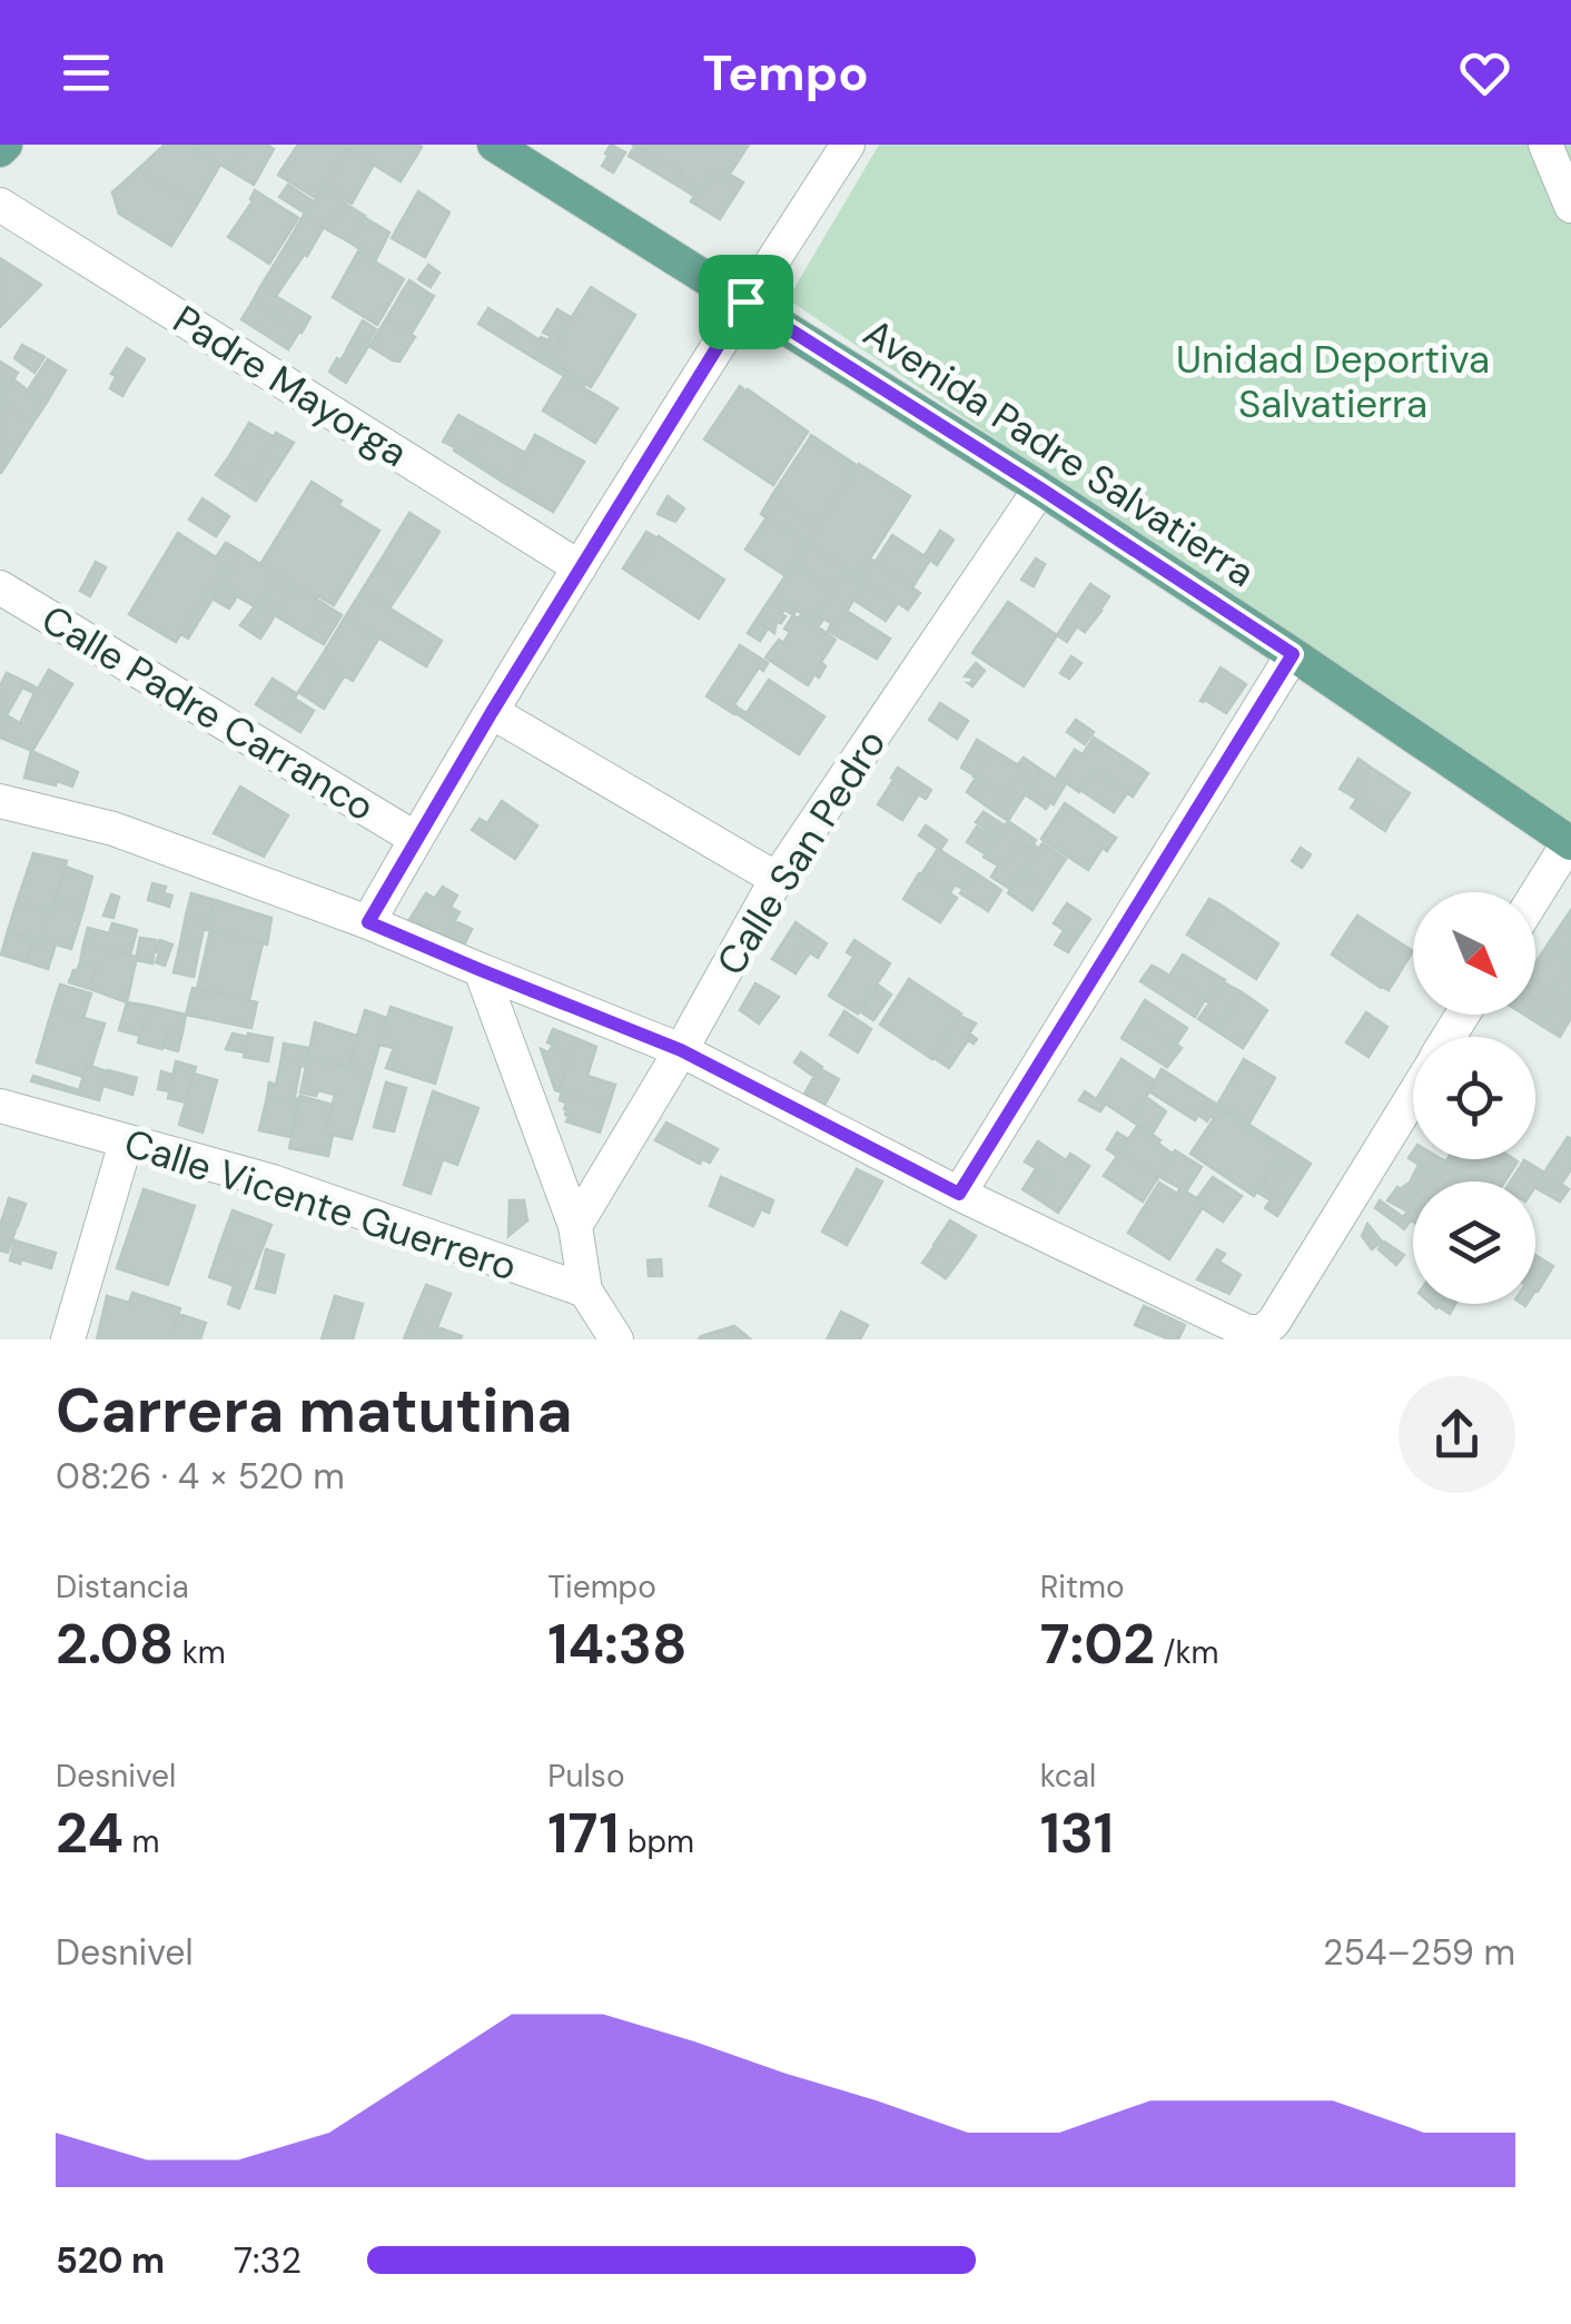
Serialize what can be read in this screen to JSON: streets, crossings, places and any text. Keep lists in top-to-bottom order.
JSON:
{
  "streets": {
    "main road": ["Avenida Padre Salvatierra"],
    "street": [
      "Padre Mayorga",
      "Calle Padre Carranco",
      "Calle San Pedro",
      "Calle Vicente Guerrero"
    ]
  },
  "crossings": [
    ["Avenida Padre Salvatierra", "Calle San Pedro"]
  ],
  "parks": ["Unidad Deportiva Salvatierra"],
  "north": "bottom right",
  "page": {
    "header": "Tempo",
    "heading": ["Carrera matutina", "08:26 · 4 × 520 m"],
    "stats": [
      ["Distancia", "2.08 km"],
      ["Tiempo", "14:38"],
      ["Ritmo", "7:02 /km"],
      ["Desnivel", "24 m"],
      ["Pulso", "171 bpm"],
      ["kcal", "131"]
    ],
    "chart": ["Desnivel", "254–259 m"],
    "list": [
      {
        "name": "520 m",
        "note": "7:32"
      }
    ]
  }
}
